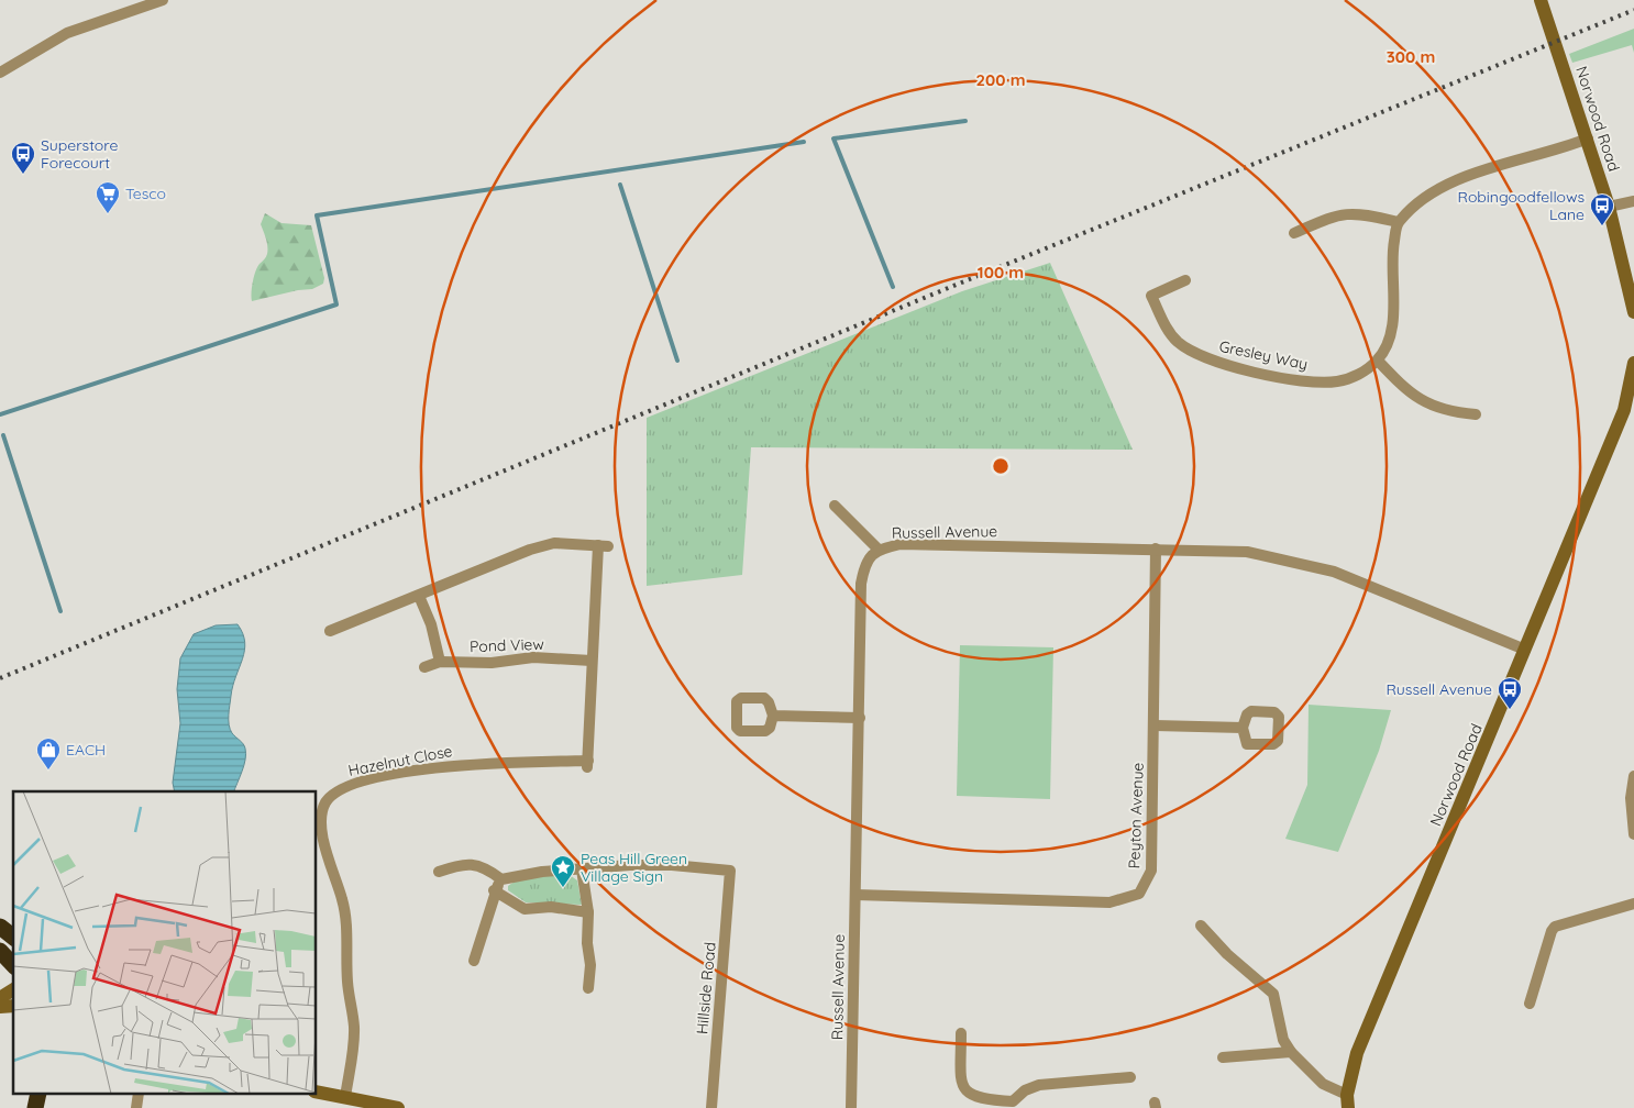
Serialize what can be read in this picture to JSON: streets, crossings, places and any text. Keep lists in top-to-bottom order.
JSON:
{
  "streets": {
    "street": [
      "Norwood Road",
      "Gresley Way",
      "Russell Avenue",
      "Pond View",
      "Hazelnut Close",
      "Peyton Avenue",
      "Hillside Road"
    ]
  },
  "crossings": [
    ["Norwood Road", "Russell Avenue"],
    ["Russell Avenue", "Peyton Avenue"],
    ["Pond View", "Hazelnut Close"]
  ],
  "places": {
    "bus stop": ["Superstore Forecourt", "Robingoodfellows Lane", "Russell Avenue"],
    "supermarket": ["Tesco"],
    "shop": ["EACH"],
    "place": ["Peas Hill Green Village Sign"]
  },
  "rings": ["300 m", "200 m", "100 m"]
}
